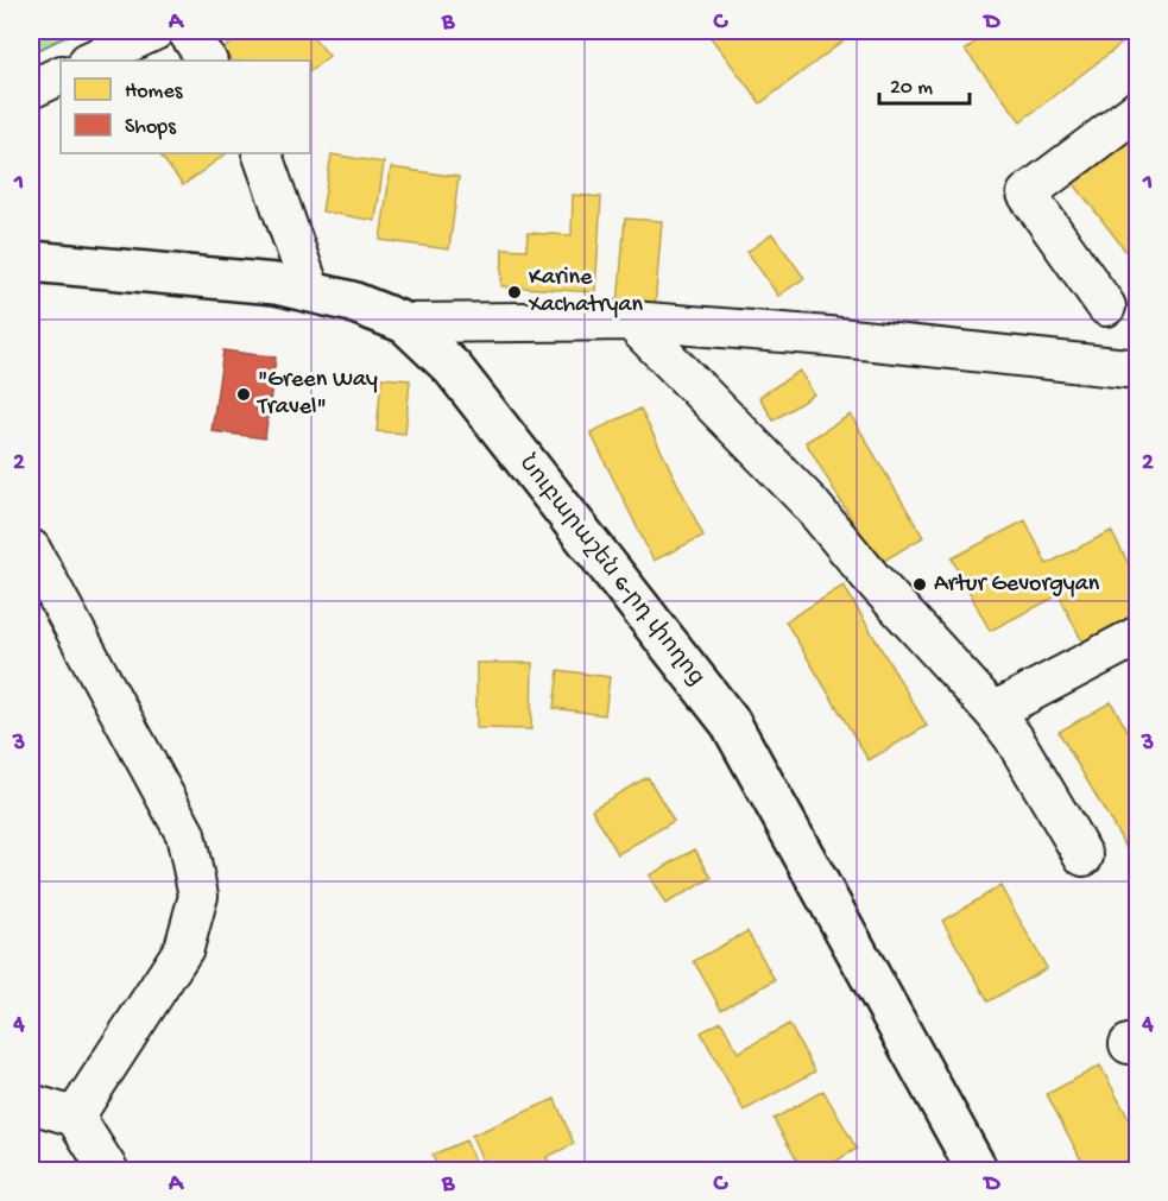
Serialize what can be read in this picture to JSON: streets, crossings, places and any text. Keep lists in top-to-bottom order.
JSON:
{
  "streets": {
    "main road": ["Նուբարաշեն 6-րդ փողոց"]
  },
  "places": ["Karine Xachatryan", "\"Green Way Travel\"", "Artur Gevorgyan"],
  "legend": ["Homes", "Shops"],
  "scale_bar": "20 m",
  "grid": {
    "columns": [
      "A",
      "B",
      "C",
      "D"
    ],
    "rows": [
      "1",
      "2",
      "3",
      "4"
    ]
  }
}
